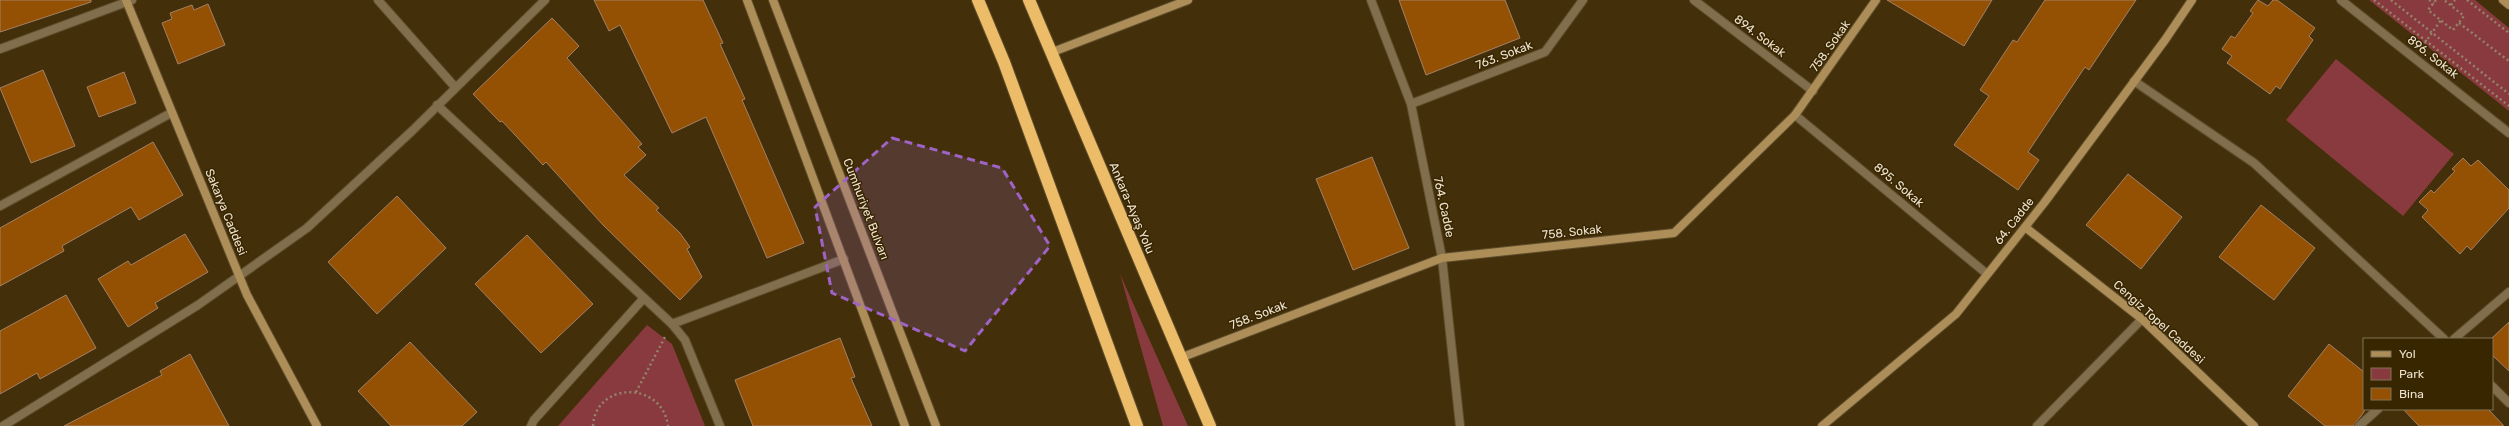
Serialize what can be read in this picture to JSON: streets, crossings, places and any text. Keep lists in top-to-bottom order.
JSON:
{
  "streets": {
    "highway": ["Ankara-Ayaş Yolu"],
    "street": [
      "894. Sokak",
      "758. Sokak",
      "763. Sokak",
      "896. Sokak",
      "895. Sokak",
      "764. Cadde",
      "Cumhuriyet Bulvarı",
      "Sakarya Caddesi",
      "64. Cadde",
      "Cengiz Topel Caddesi"
    ]
  },
  "crossings": [
    ["894. Sokak", "758. Sokak"],
    ["758. Sokak", "895. Sokak"],
    ["758. Sokak", "764. Cadde"],
    ["758. Sokak", "Ankara-Ayaş Yolu"],
    ["763. Sokak", "764. Cadde"],
    ["895. Sokak", "64. Cadde"],
    ["64. Cadde", "Cengiz Topel Caddesi"]
  ],
  "legend": ["Yol", "Park", "Bina"]
}
